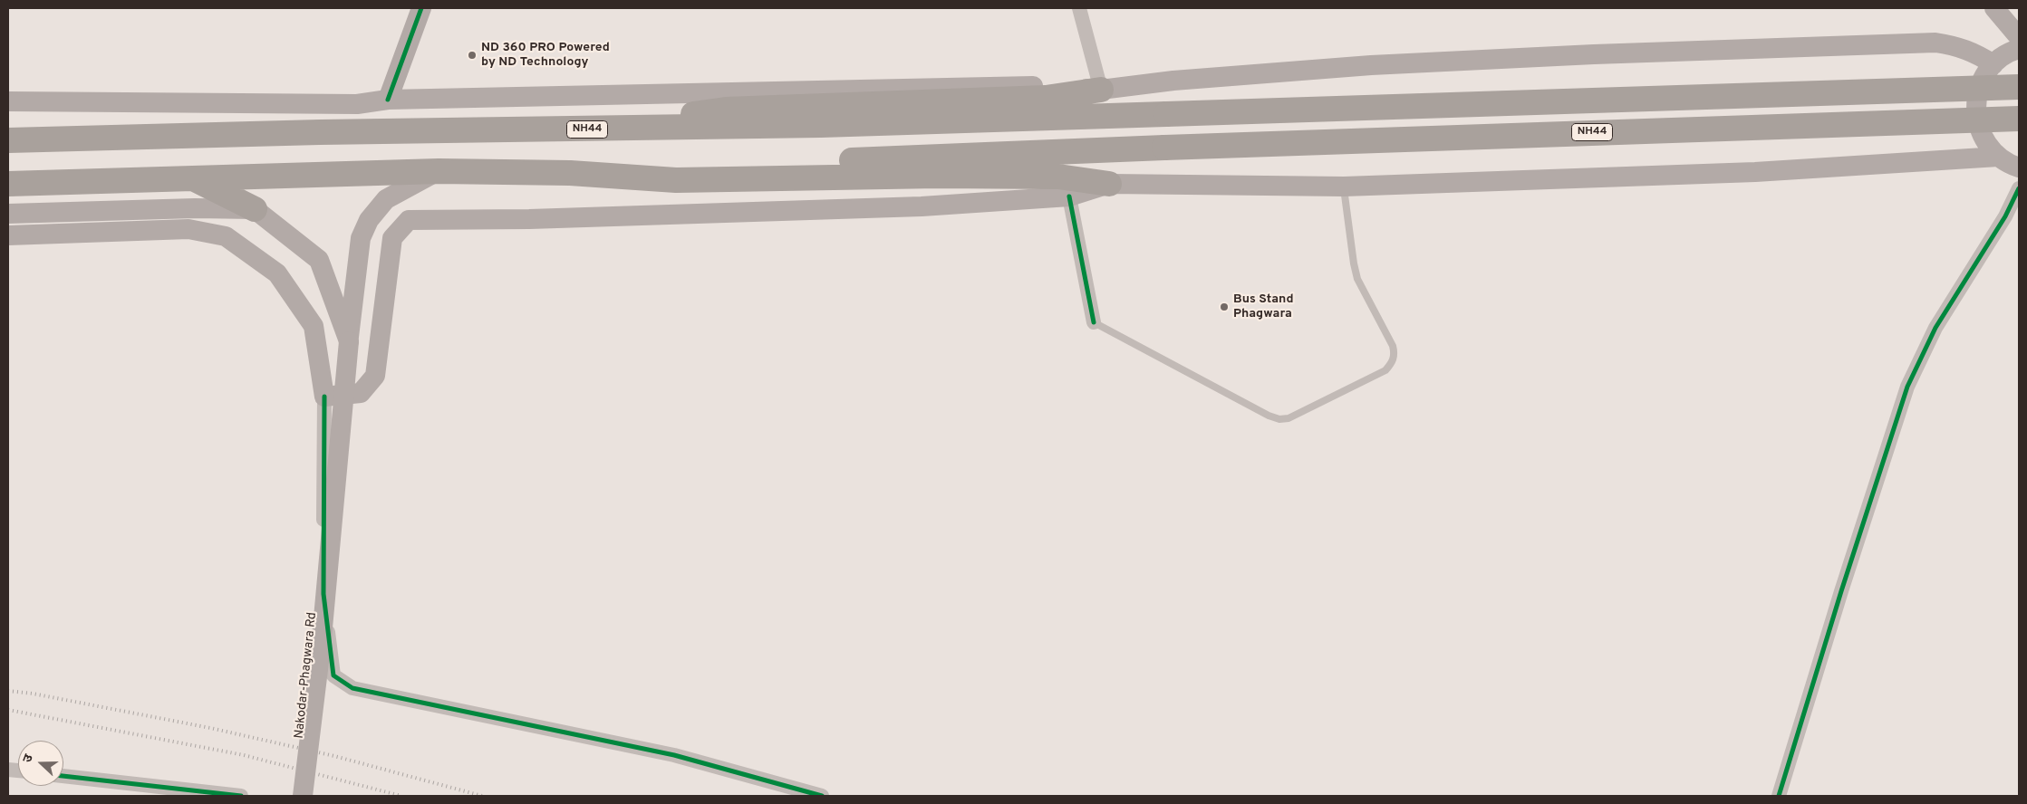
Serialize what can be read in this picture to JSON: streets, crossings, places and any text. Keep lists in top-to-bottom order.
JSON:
{
  "streets": {
    "highway": ["NH44"],
    "main road": ["Nakodar-Phagwara Rd"]
  },
  "crossings": [
    ["NH44", "Nakodar-Phagwara Rd"]
  ],
  "places": ["ND 360 PRO Powered by ND Technology", "Bus Stand Phagwara"],
  "north": "left"
}
